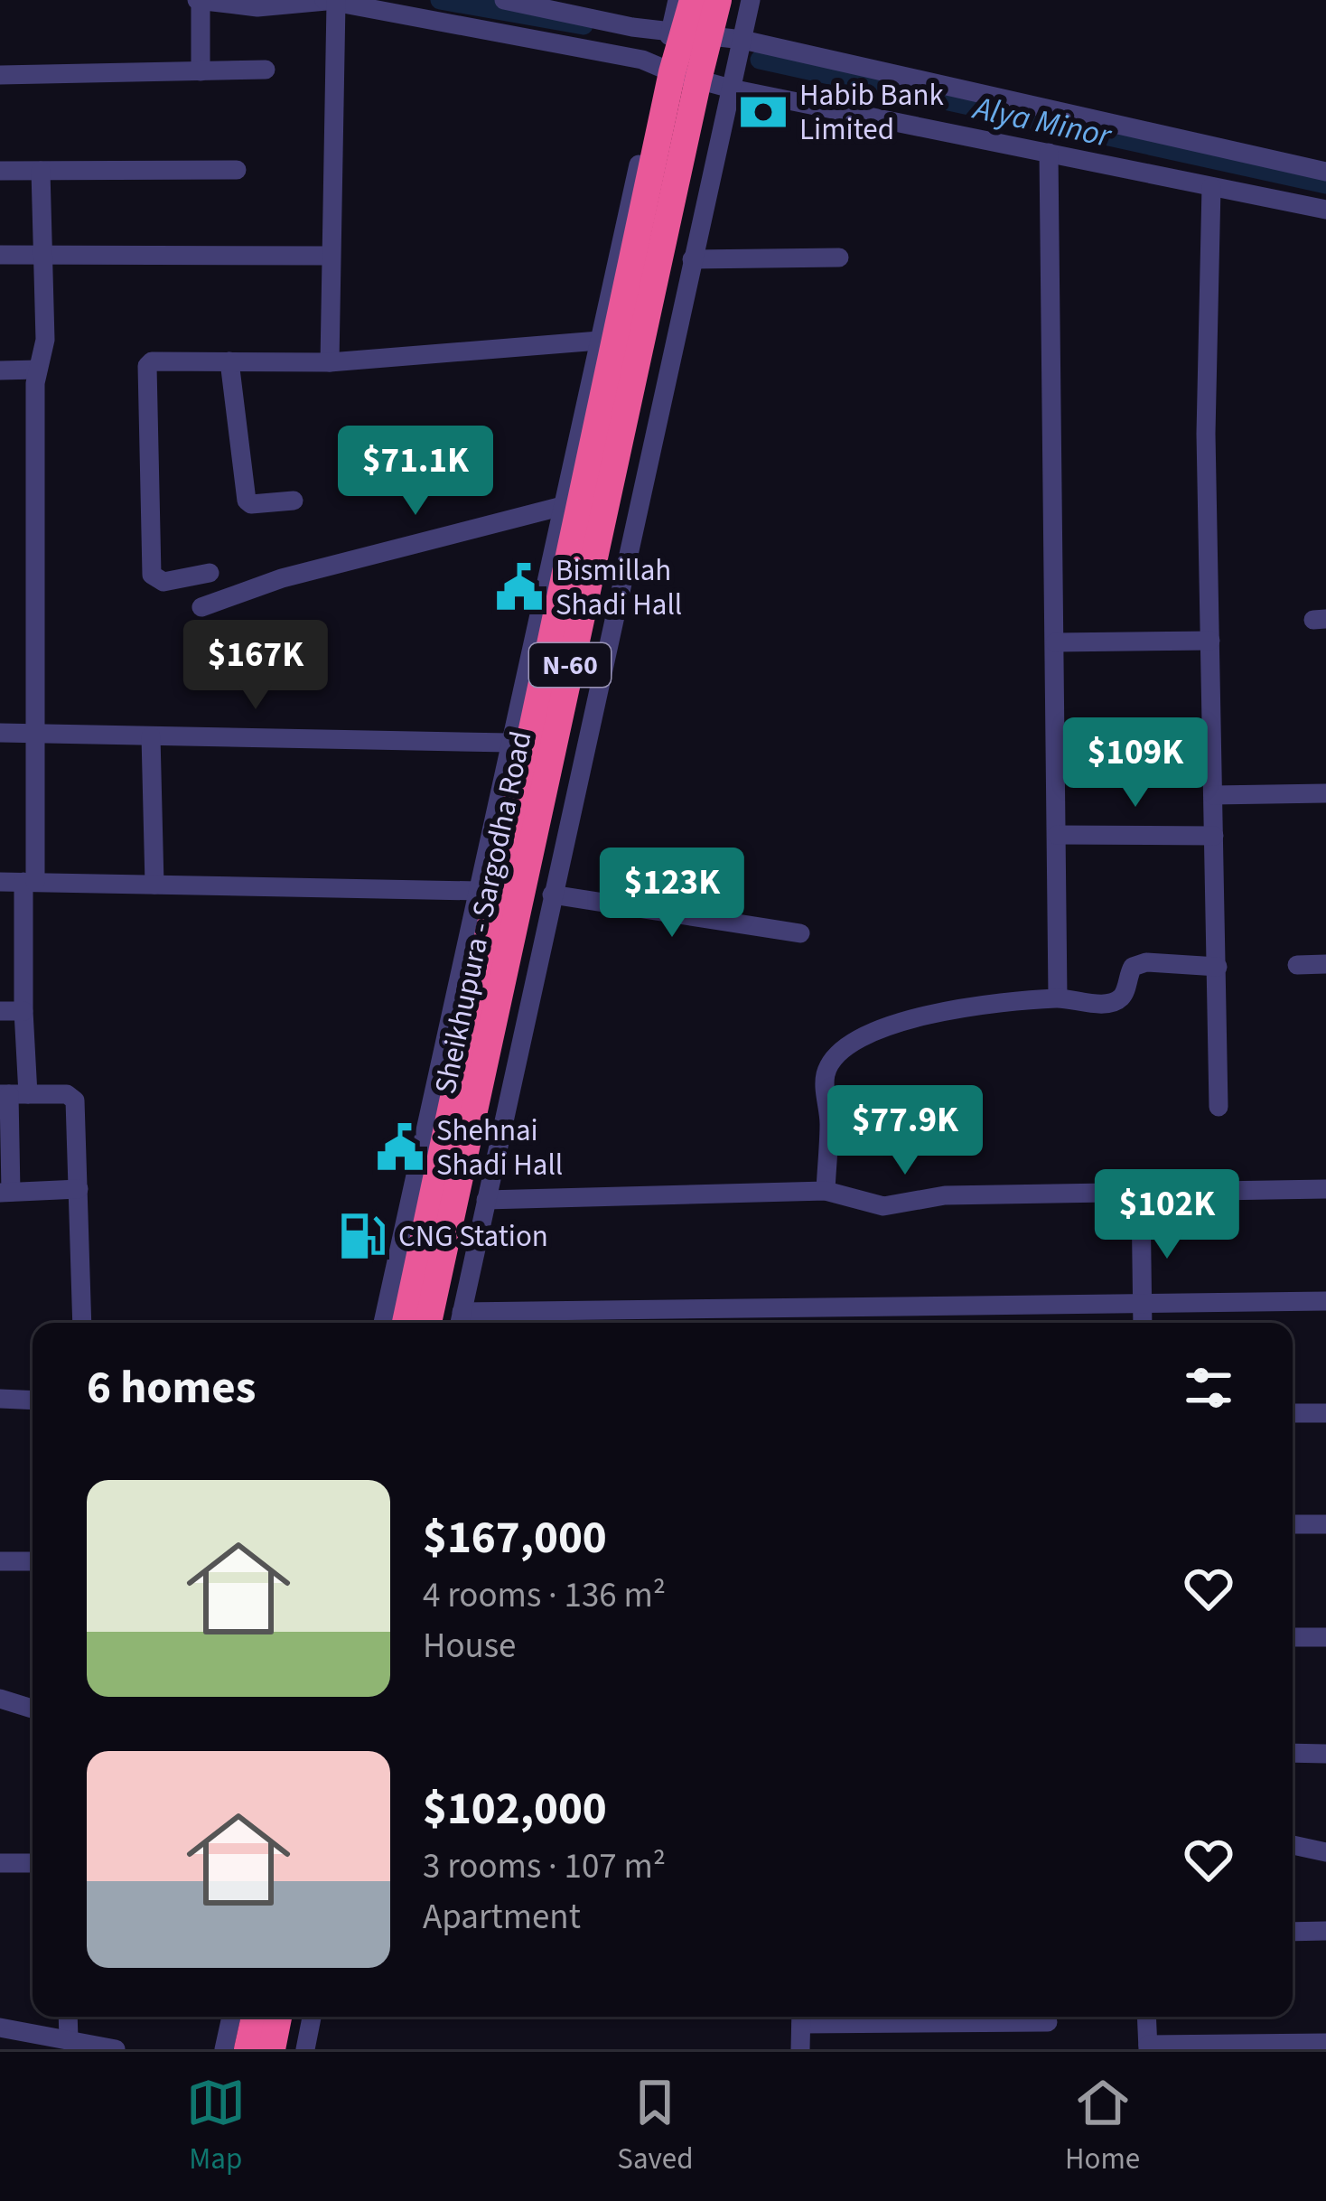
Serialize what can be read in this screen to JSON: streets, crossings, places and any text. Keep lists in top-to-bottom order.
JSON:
{
  "streets": {
    "highway": ["N-60", "Sheikhupura - Sargodha Road"]
  },
  "water": ["Alya Minor"],
  "places": {
    "bank": ["Habib Bank Limited"],
    "public building": ["Bismillah Shadi Hall", "Shehnai Shadi Hall"],
    "fuel station": ["CNG Station"]
  },
  "page": {
    "price": [
      "$71.1K",
      "$167K",
      "$109K",
      "$123K",
      "$77.9K",
      "$102K"
    ],
    "heading": "6 homes",
    "list": [
      {
        "name": "$167,000",
        "note": "4 rooms · 136 m² · House"
      },
      {
        "name": "$102,000",
        "note": "3 rooms · 107 m² · Apartment"
      }
    ],
    "tabs": ["Map", "Saved", "Home"]
  }
}
